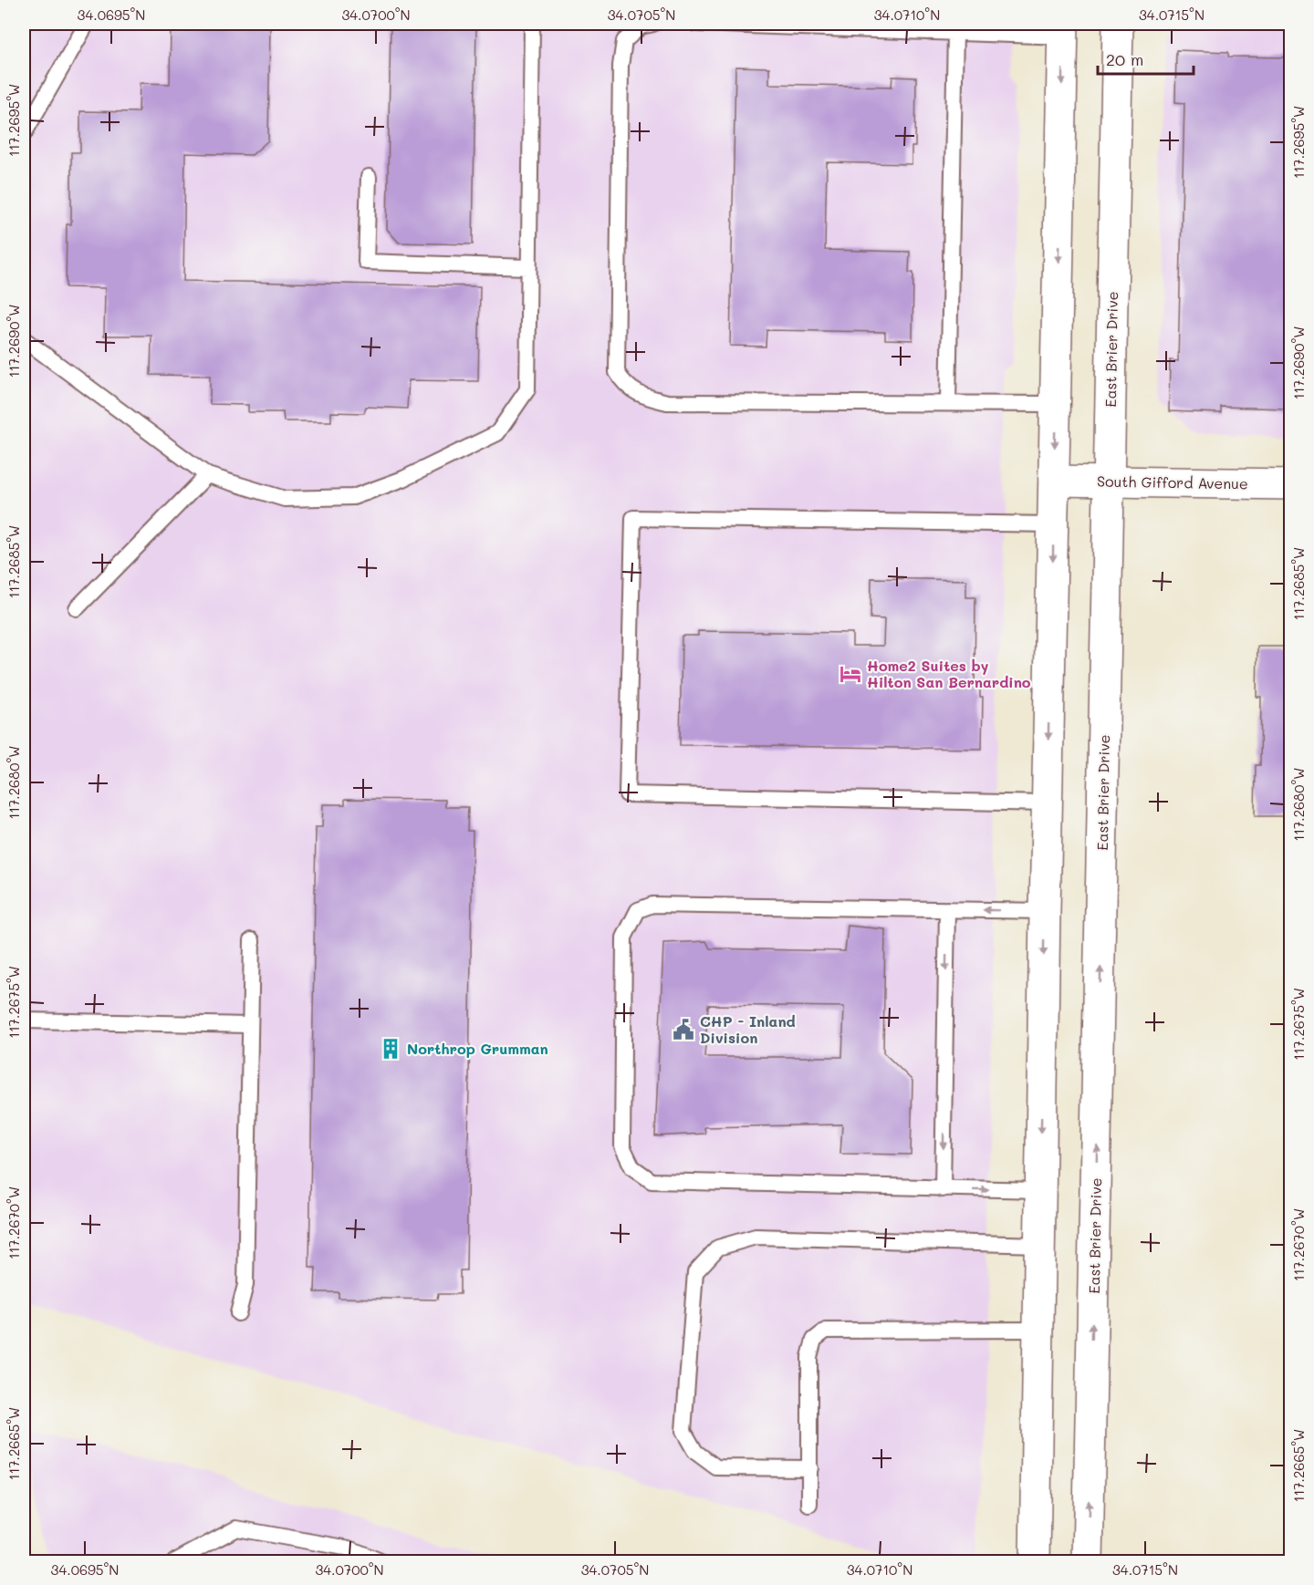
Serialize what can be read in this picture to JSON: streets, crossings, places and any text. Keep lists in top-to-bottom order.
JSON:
{
  "streets": {
    "street": ["East Brier Drive", "South Gifford Avenue"]
  },
  "crossings": [
    ["East Brier Drive", "South Gifford Avenue"]
  ],
  "places": {
    "hotel": ["Home2 Suites by Hilton San Bernardino"],
    "public building": ["CHP - Inland Division"],
    "building": ["Northrop Grumman"]
  },
  "scale_bar": "20 m",
  "coordinates": [
    "34.0695°N",
    "34.0700°N",
    "34.0705°N",
    "34.0710°N",
    "34.0715°N",
    "117.2695°W",
    "117.2690°W",
    "117.2685°W",
    "117.2680°W",
    "117.2675°W",
    "117.2670°W",
    "117.2665°W"
  ]
}
